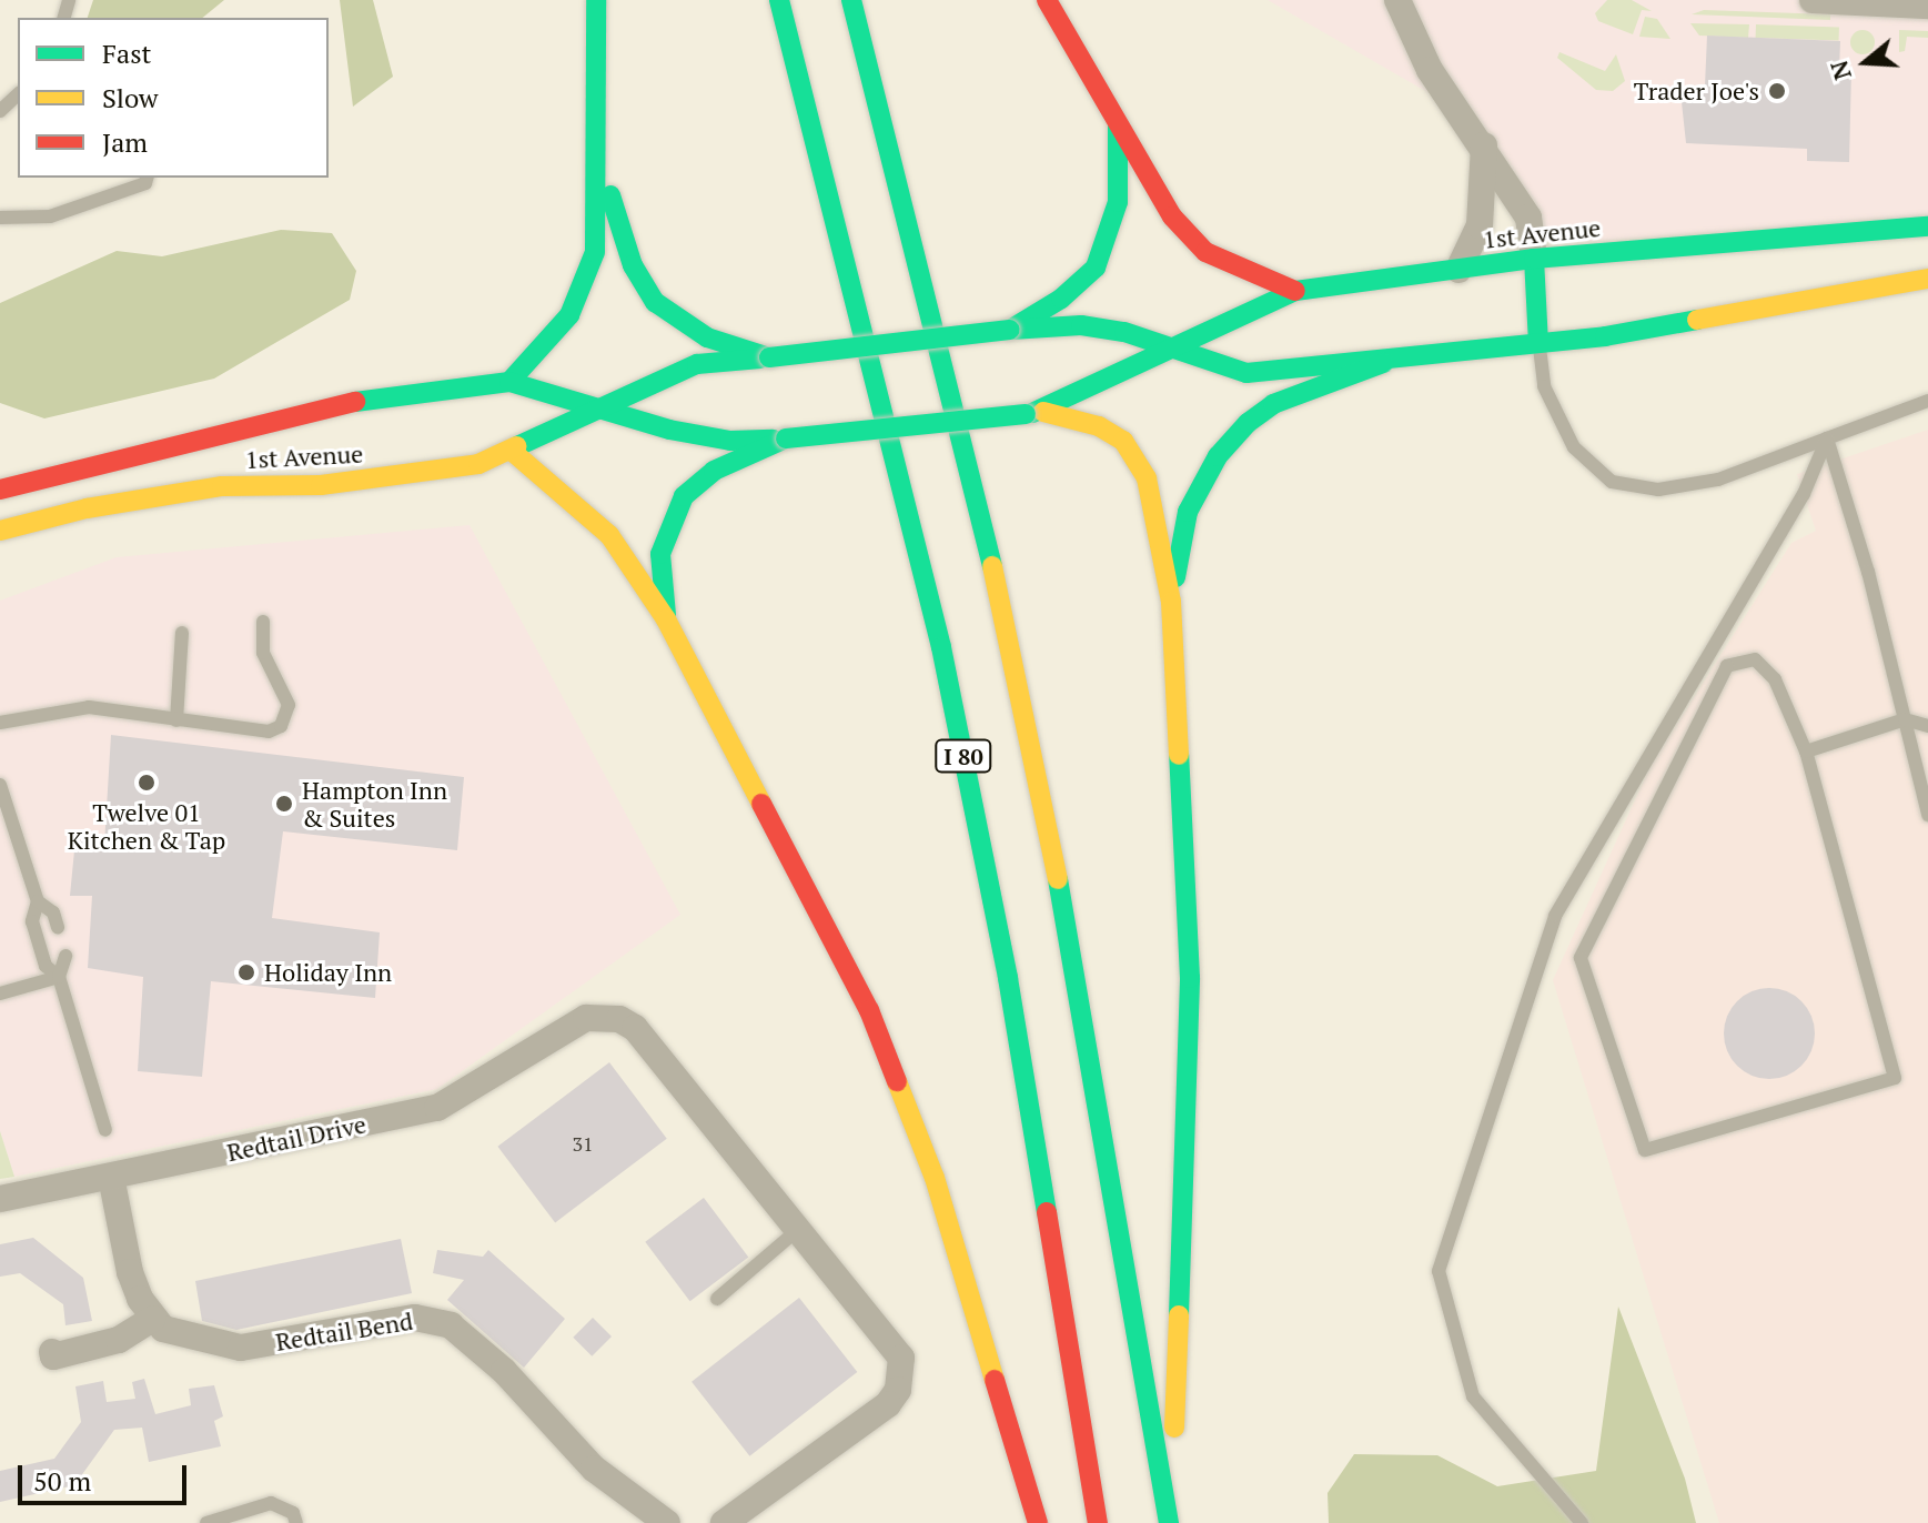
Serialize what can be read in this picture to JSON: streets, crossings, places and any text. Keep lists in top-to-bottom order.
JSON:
{
  "streets": {
    "main road": ["1st Avenue", "I 80"],
    "street": ["Redtail Drive", "Redtail Bend"]
  },
  "places": [
    "Trader Joe's",
    "Twelve 01 Kitchen & Tap",
    "Hampton Inn & Suites",
    "Holiday Inn"
  ],
  "house_numbers": ["31"],
  "legend": ["Fast", "Slow", "Jam"],
  "scale_bar": "50 m",
  "north": "left"
}
